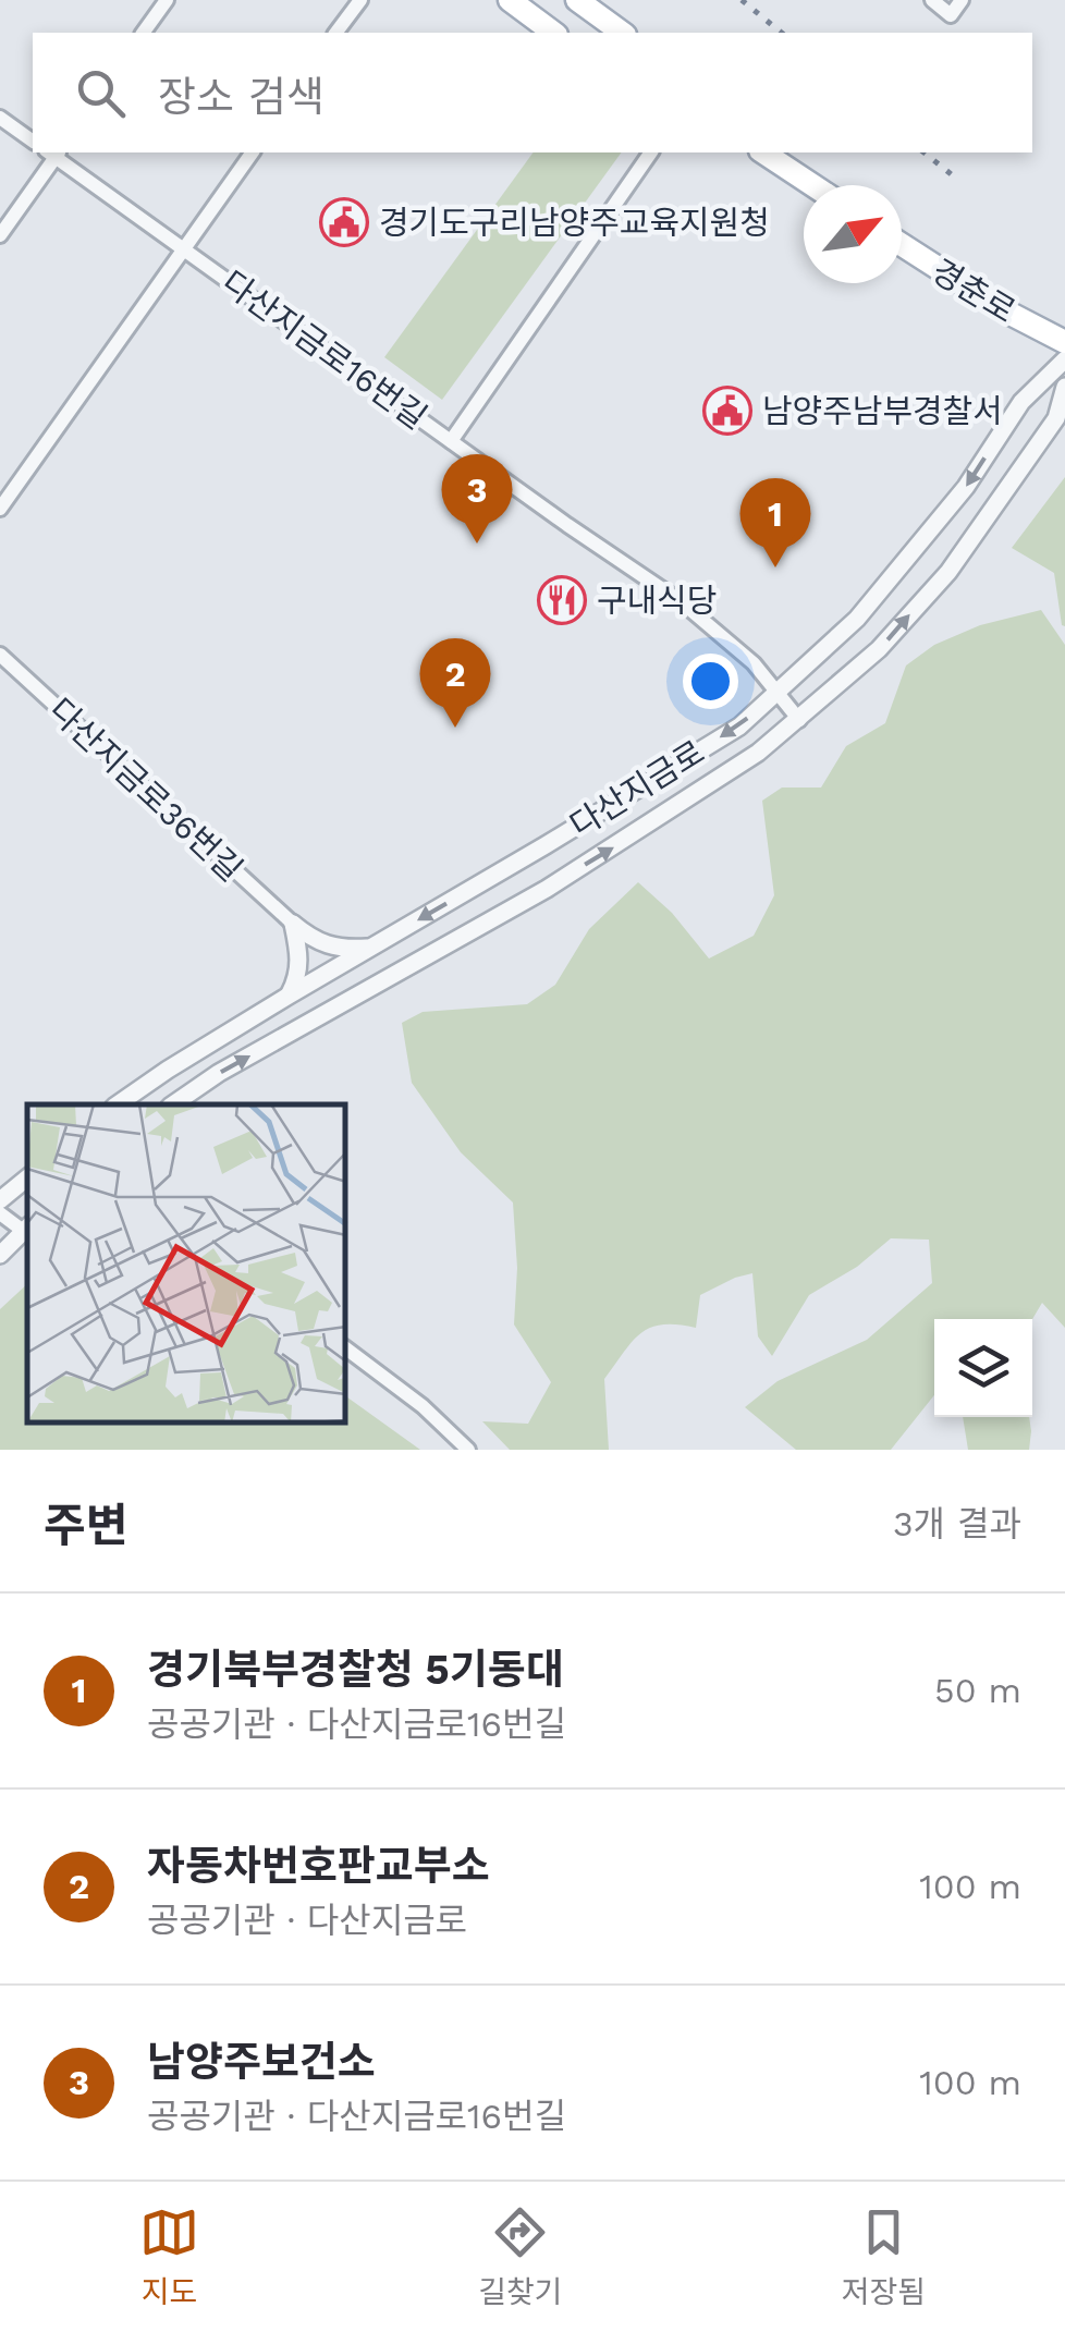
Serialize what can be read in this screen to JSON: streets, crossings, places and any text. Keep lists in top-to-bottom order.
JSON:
{
  "streets": {
    "main road": ["경춘로"],
    "street": ["다산지금로16번길", "다산지금로", "다산지금로36번길"]
  },
  "crossings": [
    ["다산지금로16번길", "다산지금로"]
  ],
  "places": {
    "public building": ["경기도구리남양주교육지원청", "남양주남부경찰서"],
    "restaurant": ["구내식당"]
  },
  "north": "top right",
  "page": {
    "search": "장소 검색",
    "pins": ["3", "1", "2"],
    "heading": ["주변", "3개 결과"],
    "list": [
      {
        "mark": "1",
        "name": "경기북부경찰청 5기동대",
        "note": "공공기관 · 다산지금로16번길",
        "value": "50 m"
      },
      {
        "mark": "2",
        "name": "자동차번호판교부소",
        "note": "공공기관 · 다산지금로",
        "value": "100 m"
      },
      {
        "mark": "3",
        "name": "남양주보건소",
        "note": "공공기관 · 다산지금로16번길",
        "value": "100 m"
      }
    ],
    "nav": ["지도", "길찾기", "저장됨"]
  }
}
